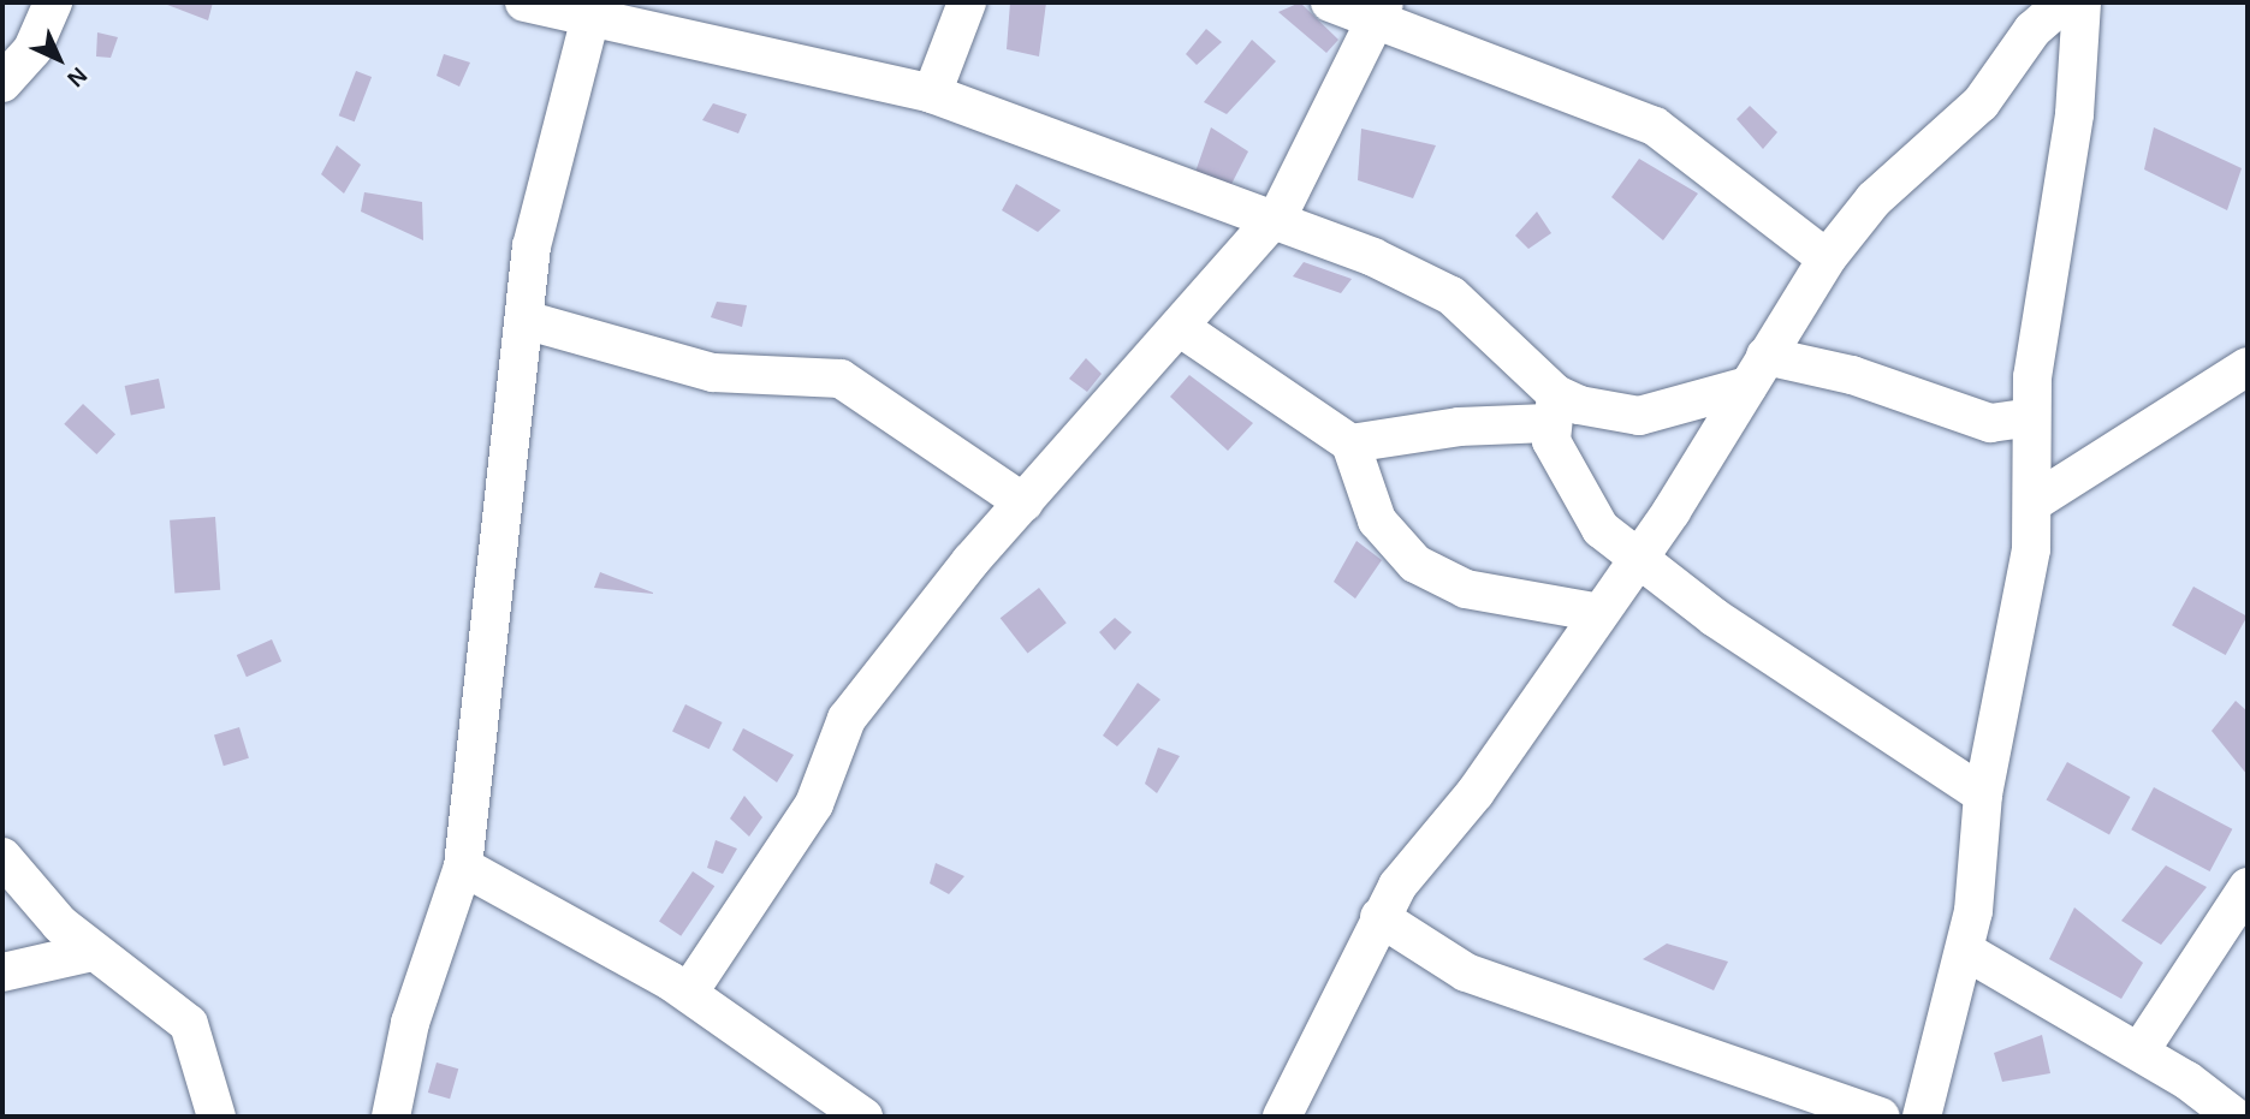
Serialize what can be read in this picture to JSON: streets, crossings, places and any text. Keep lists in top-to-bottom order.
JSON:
{
  "north": "bottom right"
}
